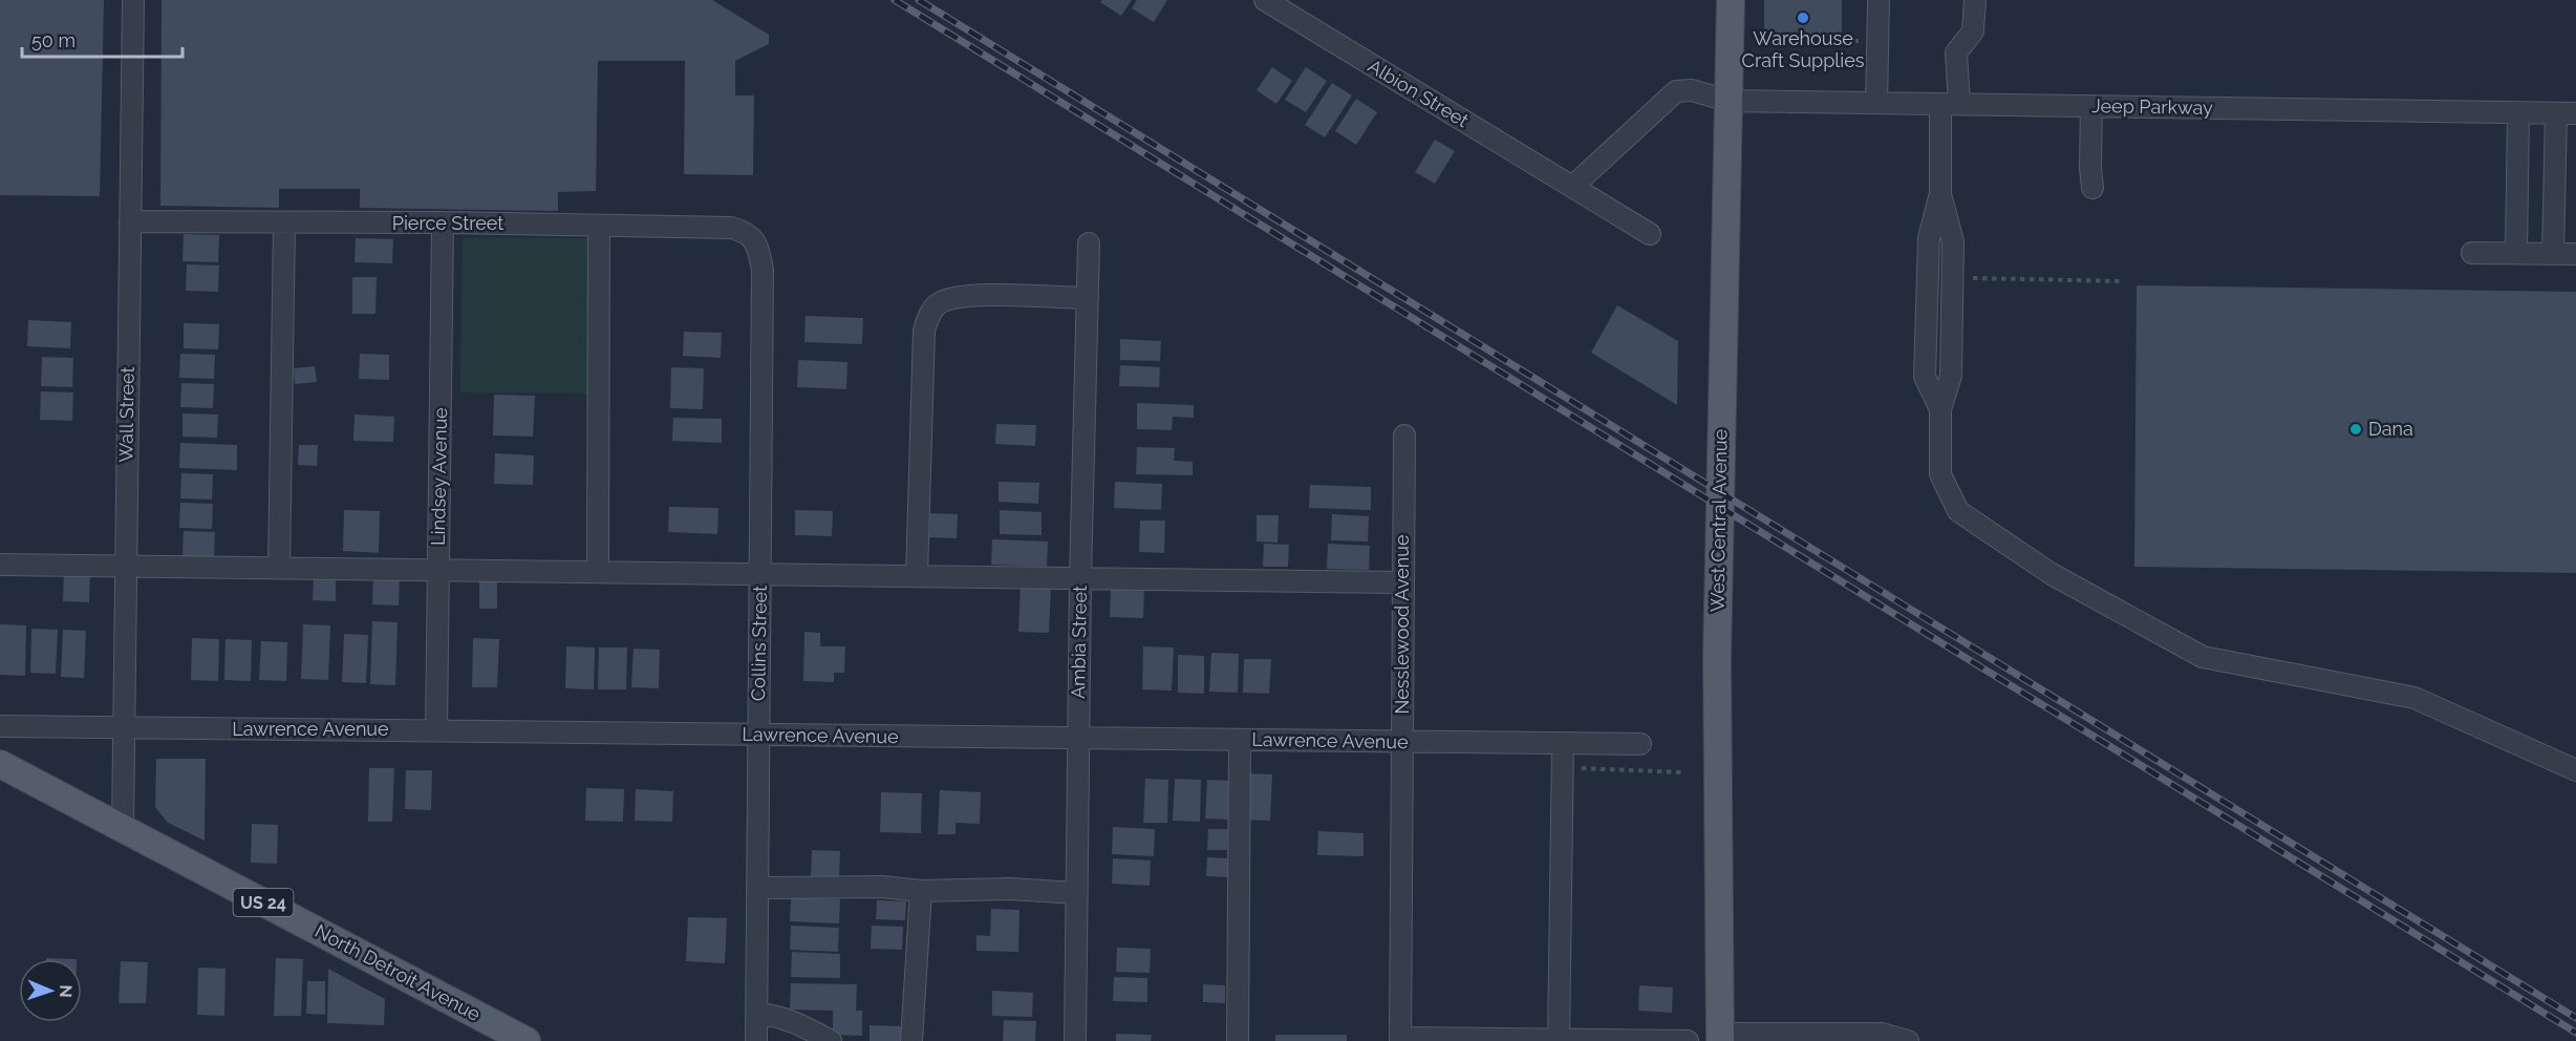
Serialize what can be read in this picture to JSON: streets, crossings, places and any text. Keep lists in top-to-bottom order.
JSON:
{
  "streets": {
    "main road": ["West Central Avenue", "US 24", "North Detroit Avenue"],
    "street": [
      "Albion Street",
      "Jeep Parkway",
      "Pierce Street",
      "Wall Street",
      "Lindsey Avenue",
      "Nesslewood Avenue",
      "Ambia Street",
      "Collins Street",
      "Lawrence Avenue"
    ]
  },
  "crossings": [
    ["Jeep Parkway", "West Central Avenue"],
    ["Pierce Street", "Wall Street"],
    ["Pierce Street", "Lindsey Avenue"],
    ["Pierce Street", "Collins Street"],
    ["Wall Street", "Lawrence Avenue"],
    ["Wall Street", "North Detroit Avenue"],
    ["Lindsey Avenue", "Lawrence Avenue"],
    ["Nesslewood Avenue", "Lawrence Avenue"],
    ["Ambia Street", "Lawrence Avenue"],
    ["Collins Street", "Lawrence Avenue"]
  ],
  "places": ["Warehouse Craft Supplies", "Dana"],
  "scale_bar": "50 m",
  "north": "right"
}
